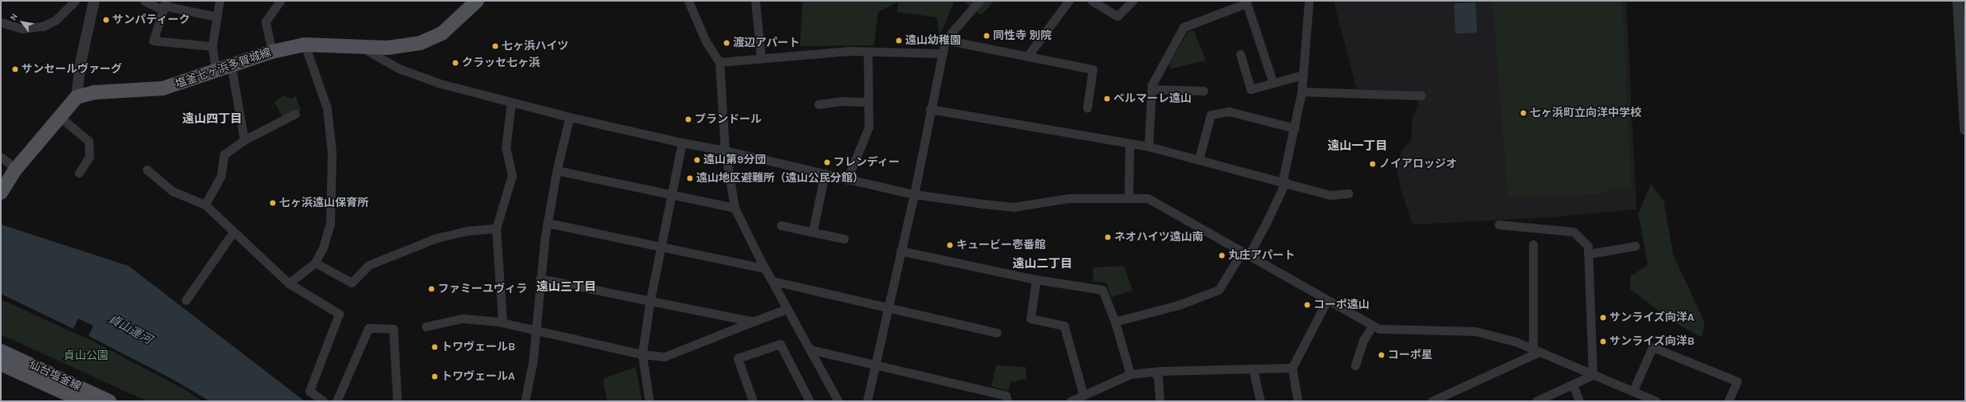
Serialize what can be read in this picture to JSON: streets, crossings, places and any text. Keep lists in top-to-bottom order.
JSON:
{
  "streets": {
    "main road": ["塩釜七ヶ浜多賀城線", "仙台塩釜線"]
  },
  "districts": [
    "遠山四丁目",
    "遠山一丁目",
    "遠山二丁目",
    "遠山三丁目"
  ],
  "water": ["貞山運河"],
  "parks": ["貞山公園"],
  "places": [
    "サンパティーク",
    "同性寺 別院",
    "遠山幼稚園",
    "渡辺アパート",
    "七ヶ浜ハイツ",
    "クラッセ七ヶ浜",
    "サンセールヴァーグ",
    "ベルマーレ遠山",
    "七ヶ浜町立向洋中学校",
    "プランドール",
    "遠山第9分団",
    "フレンディー",
    "ノイアロッジオ",
    "遠山地区避難所（遠山公民分館）",
    "七ヶ浜遠山保育所",
    "ネオハイツ遠山南",
    "キュービー壱番館",
    "丸庄アパート",
    "ファミーユヴィラ",
    "コーポ遠山",
    "サンライズ向洋A",
    "サンライズ向洋B",
    "トワヴェールB",
    "コーポ星",
    "トワヴェールA"
  ],
  "north": "top left"
}
